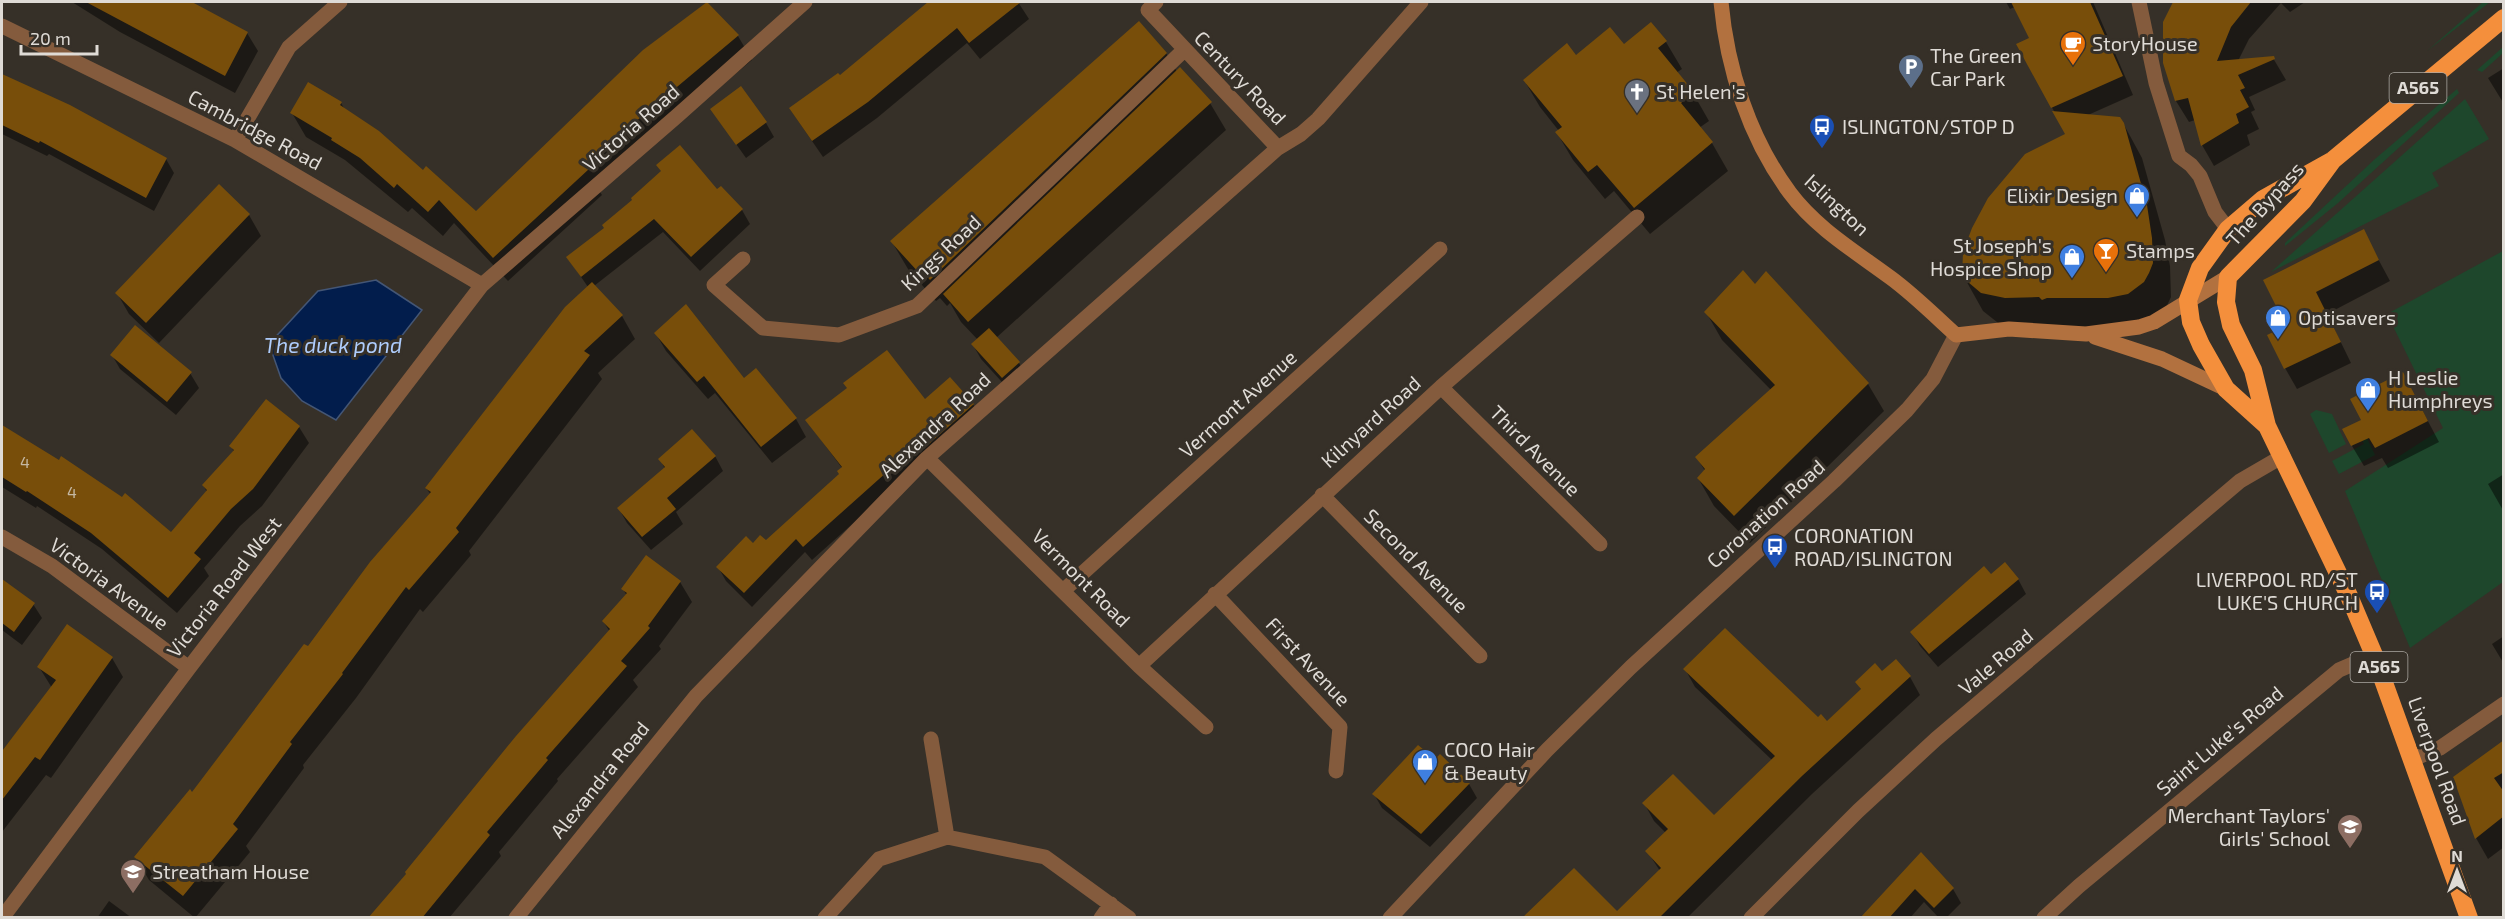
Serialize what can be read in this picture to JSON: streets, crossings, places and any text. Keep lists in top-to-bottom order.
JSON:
{
  "streets": {
    "highway": ["A565", "The Bypass", "Liverpool Road"],
    "main road": ["Islington"],
    "street": [
      "Century Road",
      "Victoria Road",
      "Cambridge Road",
      "Kings Road",
      "Vermont Avenue",
      "Kilnyard Road",
      "Alexandra Road",
      "Third Avenue",
      "Coronation Road",
      "Second Avenue",
      "Vermont Road",
      "Victoria Avenue",
      "Victoria Road West",
      "First Avenue",
      "Vale Road",
      "Saint Luke's Road"
    ]
  },
  "crossings": [
    ["Century Road", "Kings Road"],
    ["Century Road", "Alexandra Road"],
    ["Victoria Road", "Cambridge Road"],
    ["Victoria Road", "Victoria Road West"],
    ["Cambridge Road", "Victoria Road West"],
    ["The Bypass", "Liverpool Road"],
    ["Islington", "Coronation Road"],
    ["Vermont Avenue", "Vermont Road"],
    ["Kilnyard Road", "Third Avenue"],
    ["Kilnyard Road", "Second Avenue"],
    ["Kilnyard Road", "Vermont Road"],
    ["Kilnyard Road", "First Avenue"],
    ["Alexandra Road", "Vermont Road"],
    ["Victoria Avenue", "Victoria Road West"],
    ["Vale Road", "Liverpool Road"],
    ["Saint Luke's Road", "Liverpool Road"]
  ],
  "water": ["The duck pond"],
  "places": {
    "cafe": ["StoryHouse"],
    "parking": ["The Green Car Park"],
    "church": ["St Helen's"],
    "bus stop": ["ISLINGTON/STOP D", "CORONATION ROAD/ISLINGTON", "LIVERPOOL RD/ST LUKE'S CHURCH"],
    "shop": [
      "Elixir Design",
      "St Joseph's Hospice Shop",
      "Optisavers",
      "H Leslie Humphreys",
      "COCO Hair & Beauty"
    ],
    "bar": ["Stamps"],
    "school or university": ["Merchant Taylors' Girls' School", "Streatham House"]
  },
  "house_numbers": ["4", "4"],
  "scale_bar": "20 m",
  "north": "top"
}
